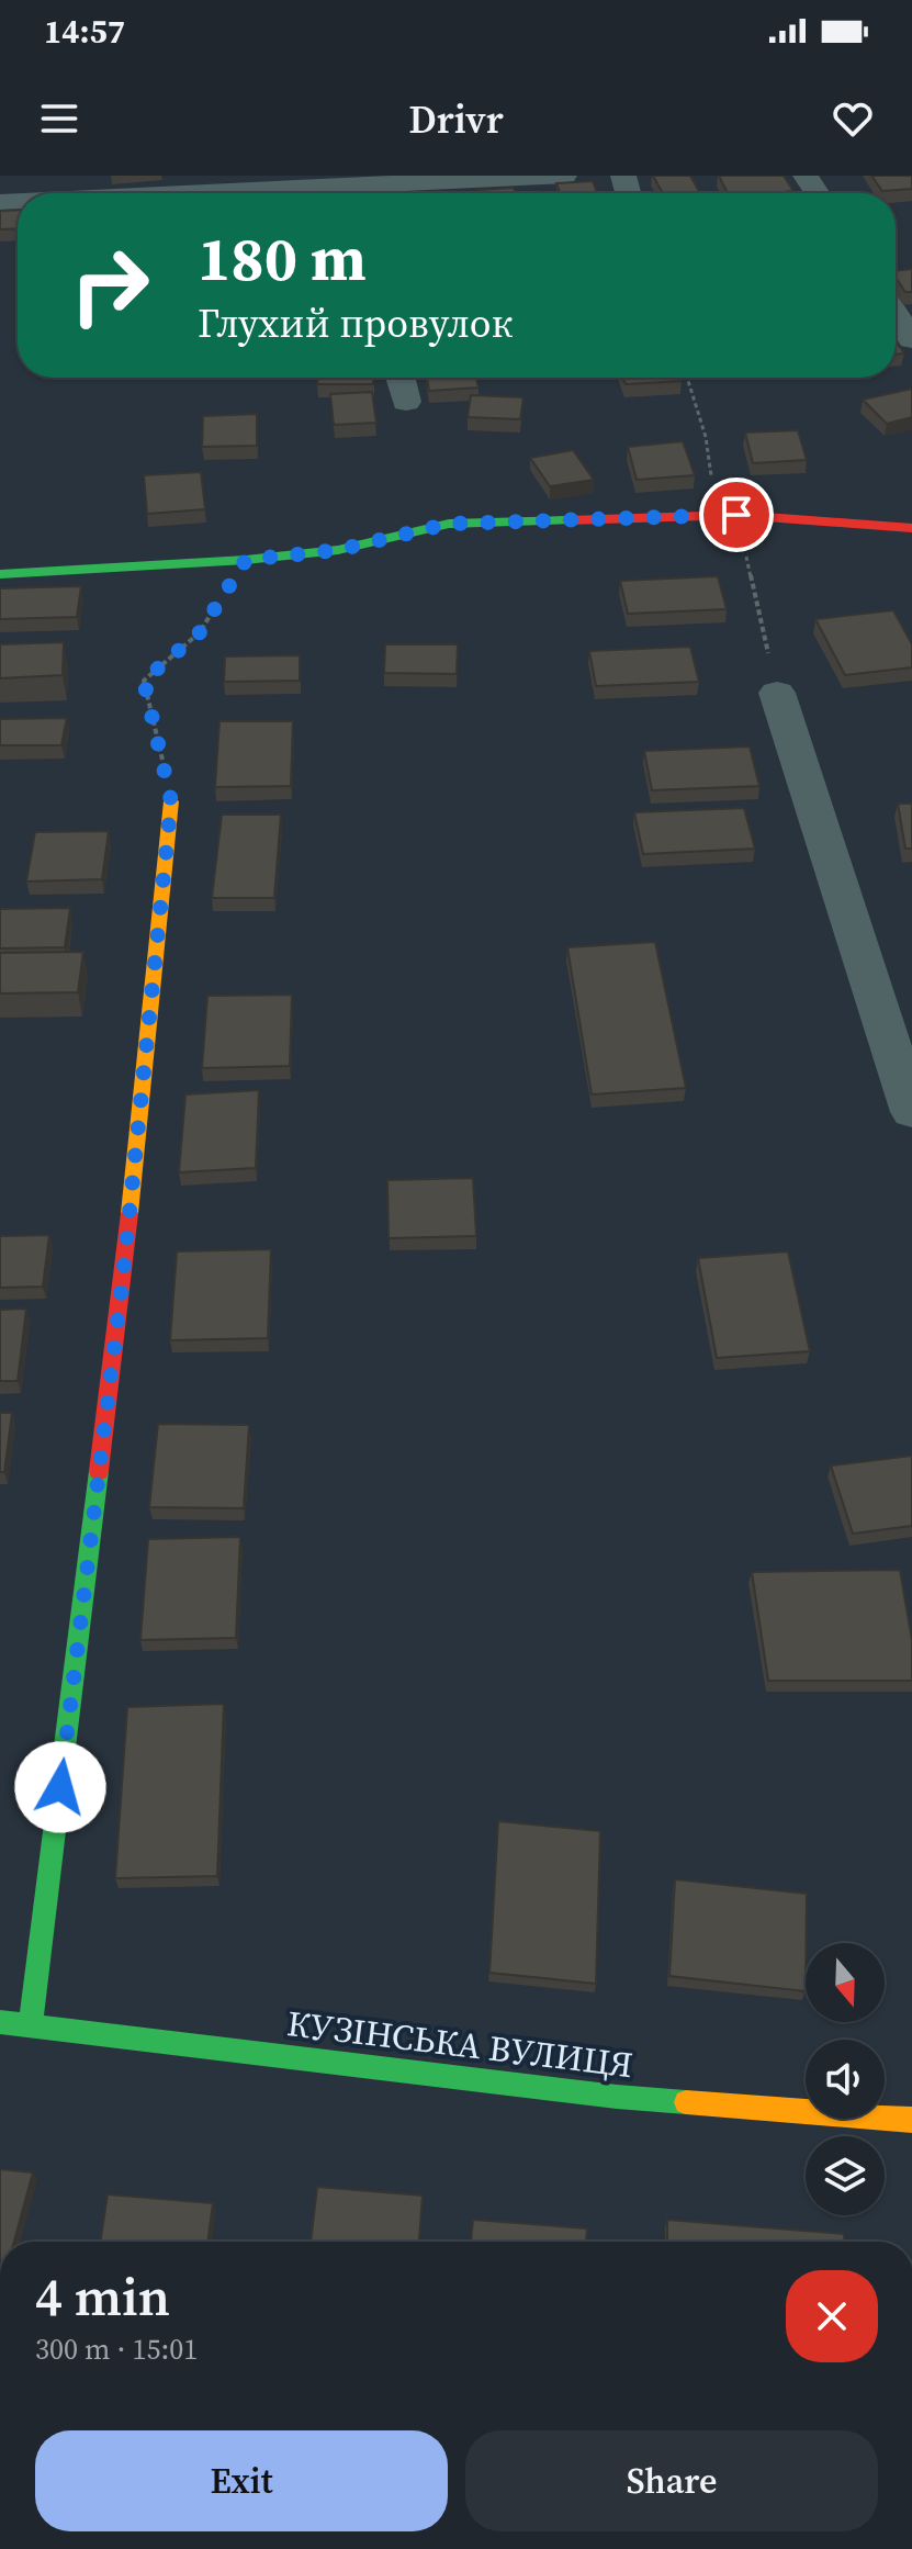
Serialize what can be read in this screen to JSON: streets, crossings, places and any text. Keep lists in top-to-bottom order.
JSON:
{
  "streets": {
    "street": ["КУЗІНСЬКА ВУЛИЦЯ"]
  },
  "north": "bottom",
  "page": {
    "status": "14:57",
    "header": "Drivr",
    "turn": ["180 m", "Глухий провулок"],
    "heading": ["4 min", "300 m · 15:01"],
    "buttons": ["Exit", "Share"]
  }
}
